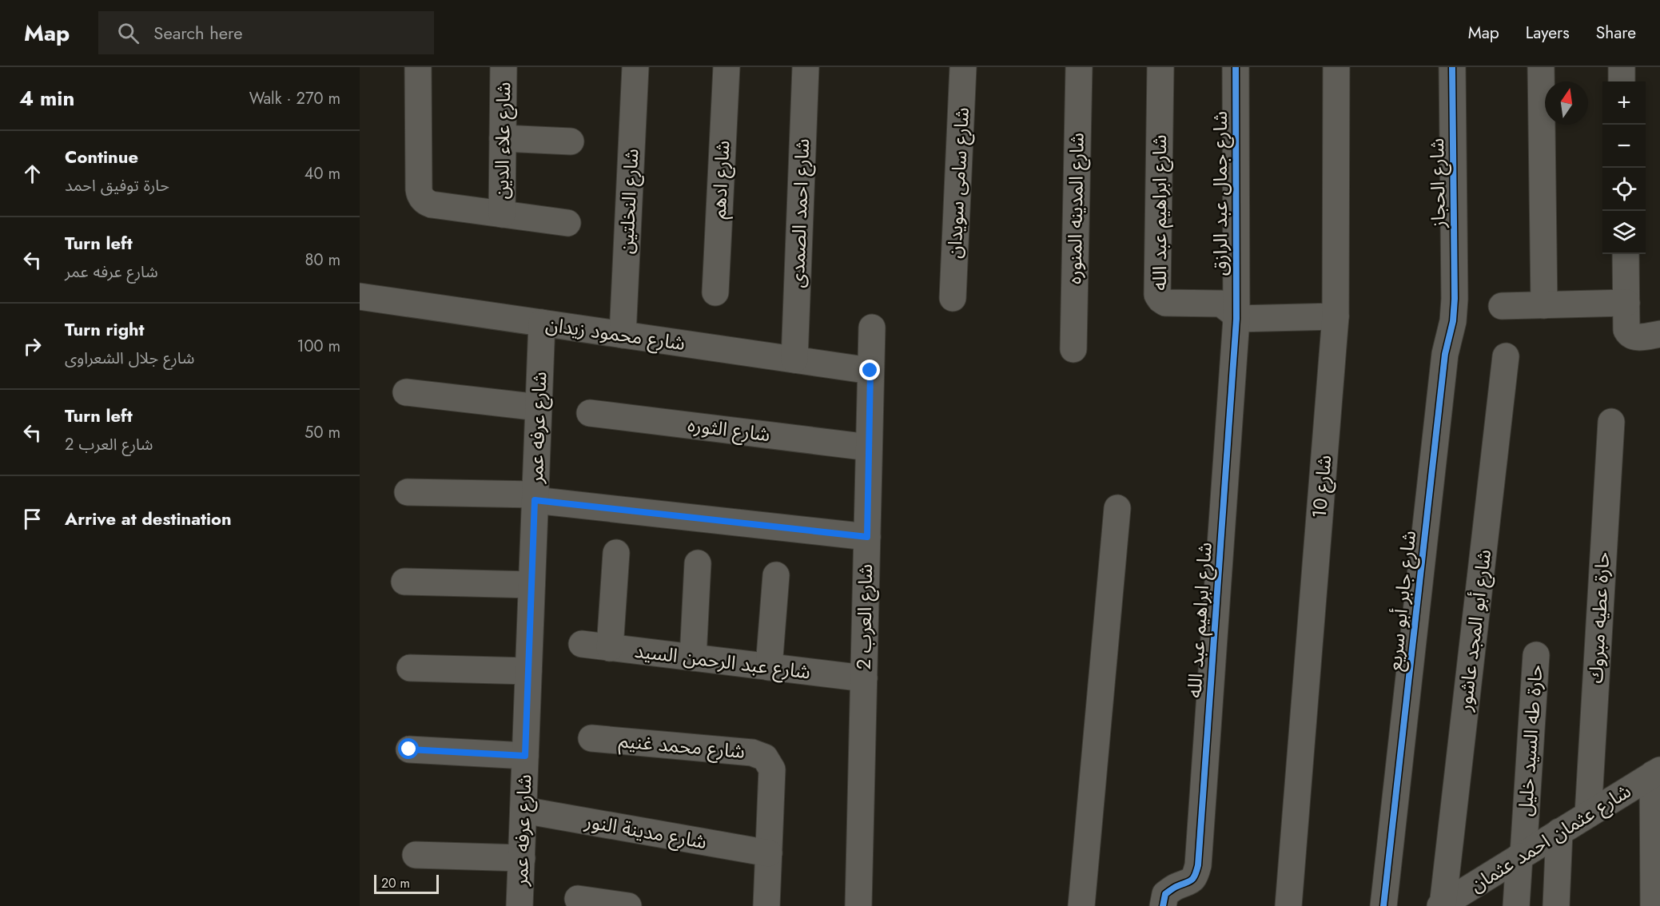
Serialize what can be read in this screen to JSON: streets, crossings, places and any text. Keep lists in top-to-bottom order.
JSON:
{
  "streets": {
    "street": [
      "شارع علاء الدين",
      "شارع ادهم",
      "شارع سامى سويدان",
      "شارع الحجاز",
      "شارع جمال عبد الرازق",
      "شارع النخلتين",
      "شارع المدينه المنوره",
      "شارع ابراهيم عبد الله",
      "شارع احمد الصمدى",
      "شارع محمود زيدان",
      "شارع عرفه عمر",
      "شارع الثوره",
      "شارع 10",
      "شارع جابر أبو سريع",
      "شارع العرب 2",
      "حارة عطيه مبروك",
      "شارع أبو المجد عاشور",
      "شارع عبد الرحمن السيد",
      "حارة طه السيد خليل",
      "شارع محمد غنيم",
      "شارع مدينة النور",
      "شارع عثمان احمد عثمان"
    ]
  },
  "crossings": [
    ["شارع الحجاز", "شارع جابر أبو سريع"],
    ["شارع جمال عبد الرازق", "شارع ابراهيم عبد الله"],
    ["شارع النخلتين", "شارع محمود زيدان"],
    ["شارع احمد الصمدى", "شارع محمود زيدان"],
    ["شارع محمود زيدان", "شارع عرفه عمر"],
    ["شارع محمود زيدان", "شارع العرب 2"],
    ["شارع عرفه عمر", "شارع مدينة النور"],
    ["شارع الثوره", "شارع العرب 2"],
    ["شارع العرب 2", "شارع عبد الرحمن السيد"],
    ["حارة عطيه مبروك", "شارع عثمان احمد عثمان"],
    ["شارع أبو المجد عاشور", "شارع عثمان احمد عثمان"],
    ["حارة طه السيد خليل", "شارع عثمان احمد عثمان"],
    ["شارع محمد غنيم", "شارع مدينة النور"]
  ],
  "scale_bar": "20 m",
  "north": "top",
  "page": {
    "header": "Map",
    "search": "Search here",
    "nav": ["Map", "Layers", "Share"],
    "heading": ["4 min", "Walk · 270 m"],
    "map_buttons": ["+", "−"],
    "list": [
      ["Continue", "حارة توفيق احمد", "40 m"],
      ["Turn left", "شارع عرفه عمر", "80 m"],
      ["Turn right", "شارع جلال الشعراوى", "100 m"],
      ["Turn left", "شارع العرب 2", "50 m"],
      "Arrive at destination"
    ],
    "scale": "20 m"
  }
}
